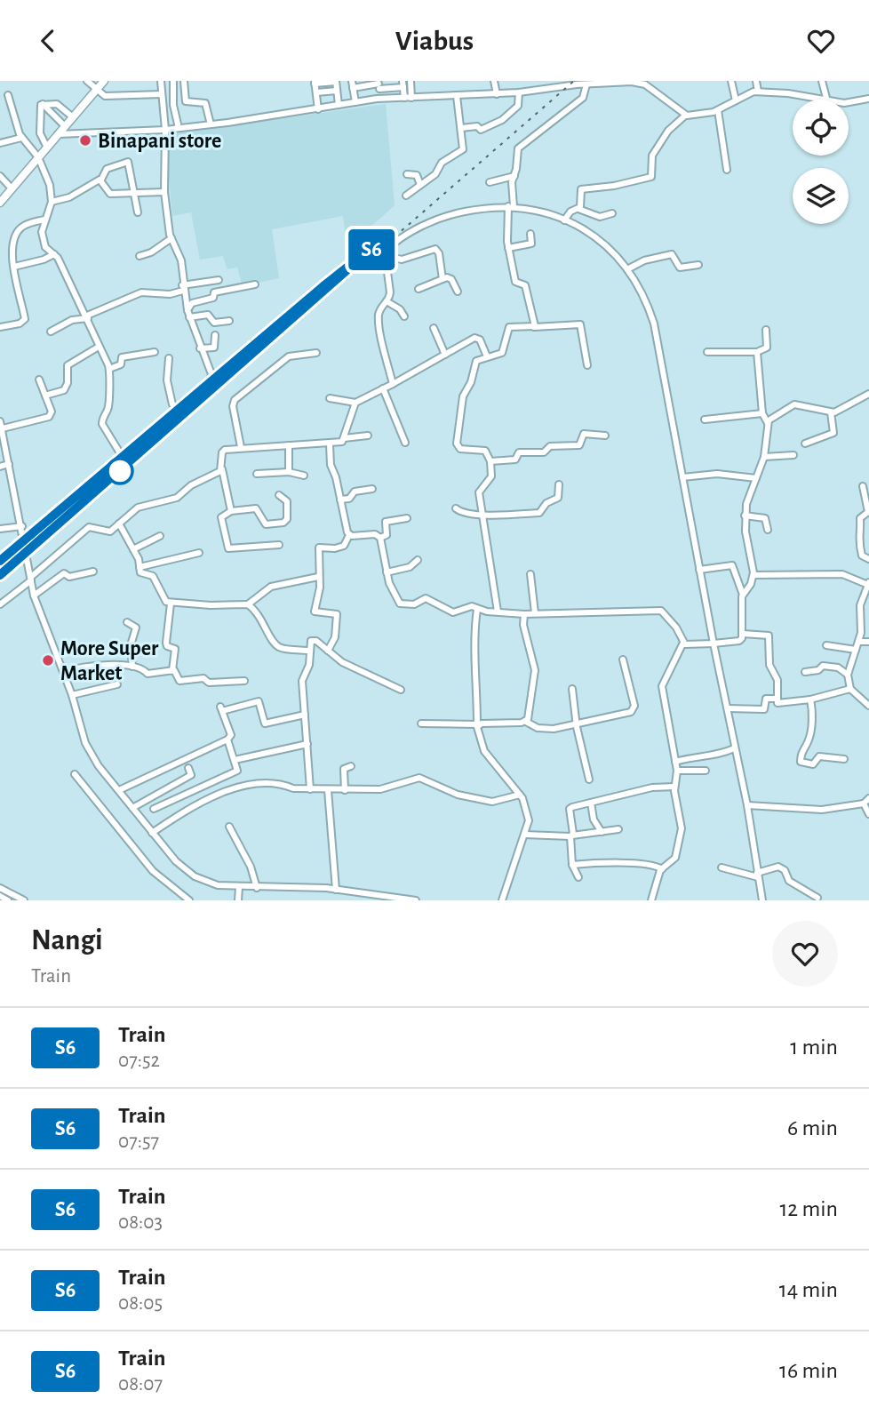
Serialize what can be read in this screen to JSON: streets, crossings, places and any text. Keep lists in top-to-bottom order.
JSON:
{
  "places": ["Binapani store", "More Super Market"],
  "page": {
    "header": "Viabus",
    "on_map": "S6",
    "heading": ["Nangi", "Train"],
    "list": [
      {
        "mark": "S6",
        "name": "Train",
        "note": "07:52",
        "value": "1 min"
      },
      {
        "mark": "S6",
        "name": "Train",
        "note": "07:57",
        "value": "6 min"
      },
      {
        "mark": "S6",
        "name": "Train",
        "note": "08:03",
        "value": "12 min"
      },
      {
        "mark": "S6",
        "name": "Train",
        "note": "08:05",
        "value": "14 min"
      },
      {
        "mark": "S6",
        "name": "Train",
        "note": "08:07",
        "value": "16 min"
      }
    ]
  }
}
